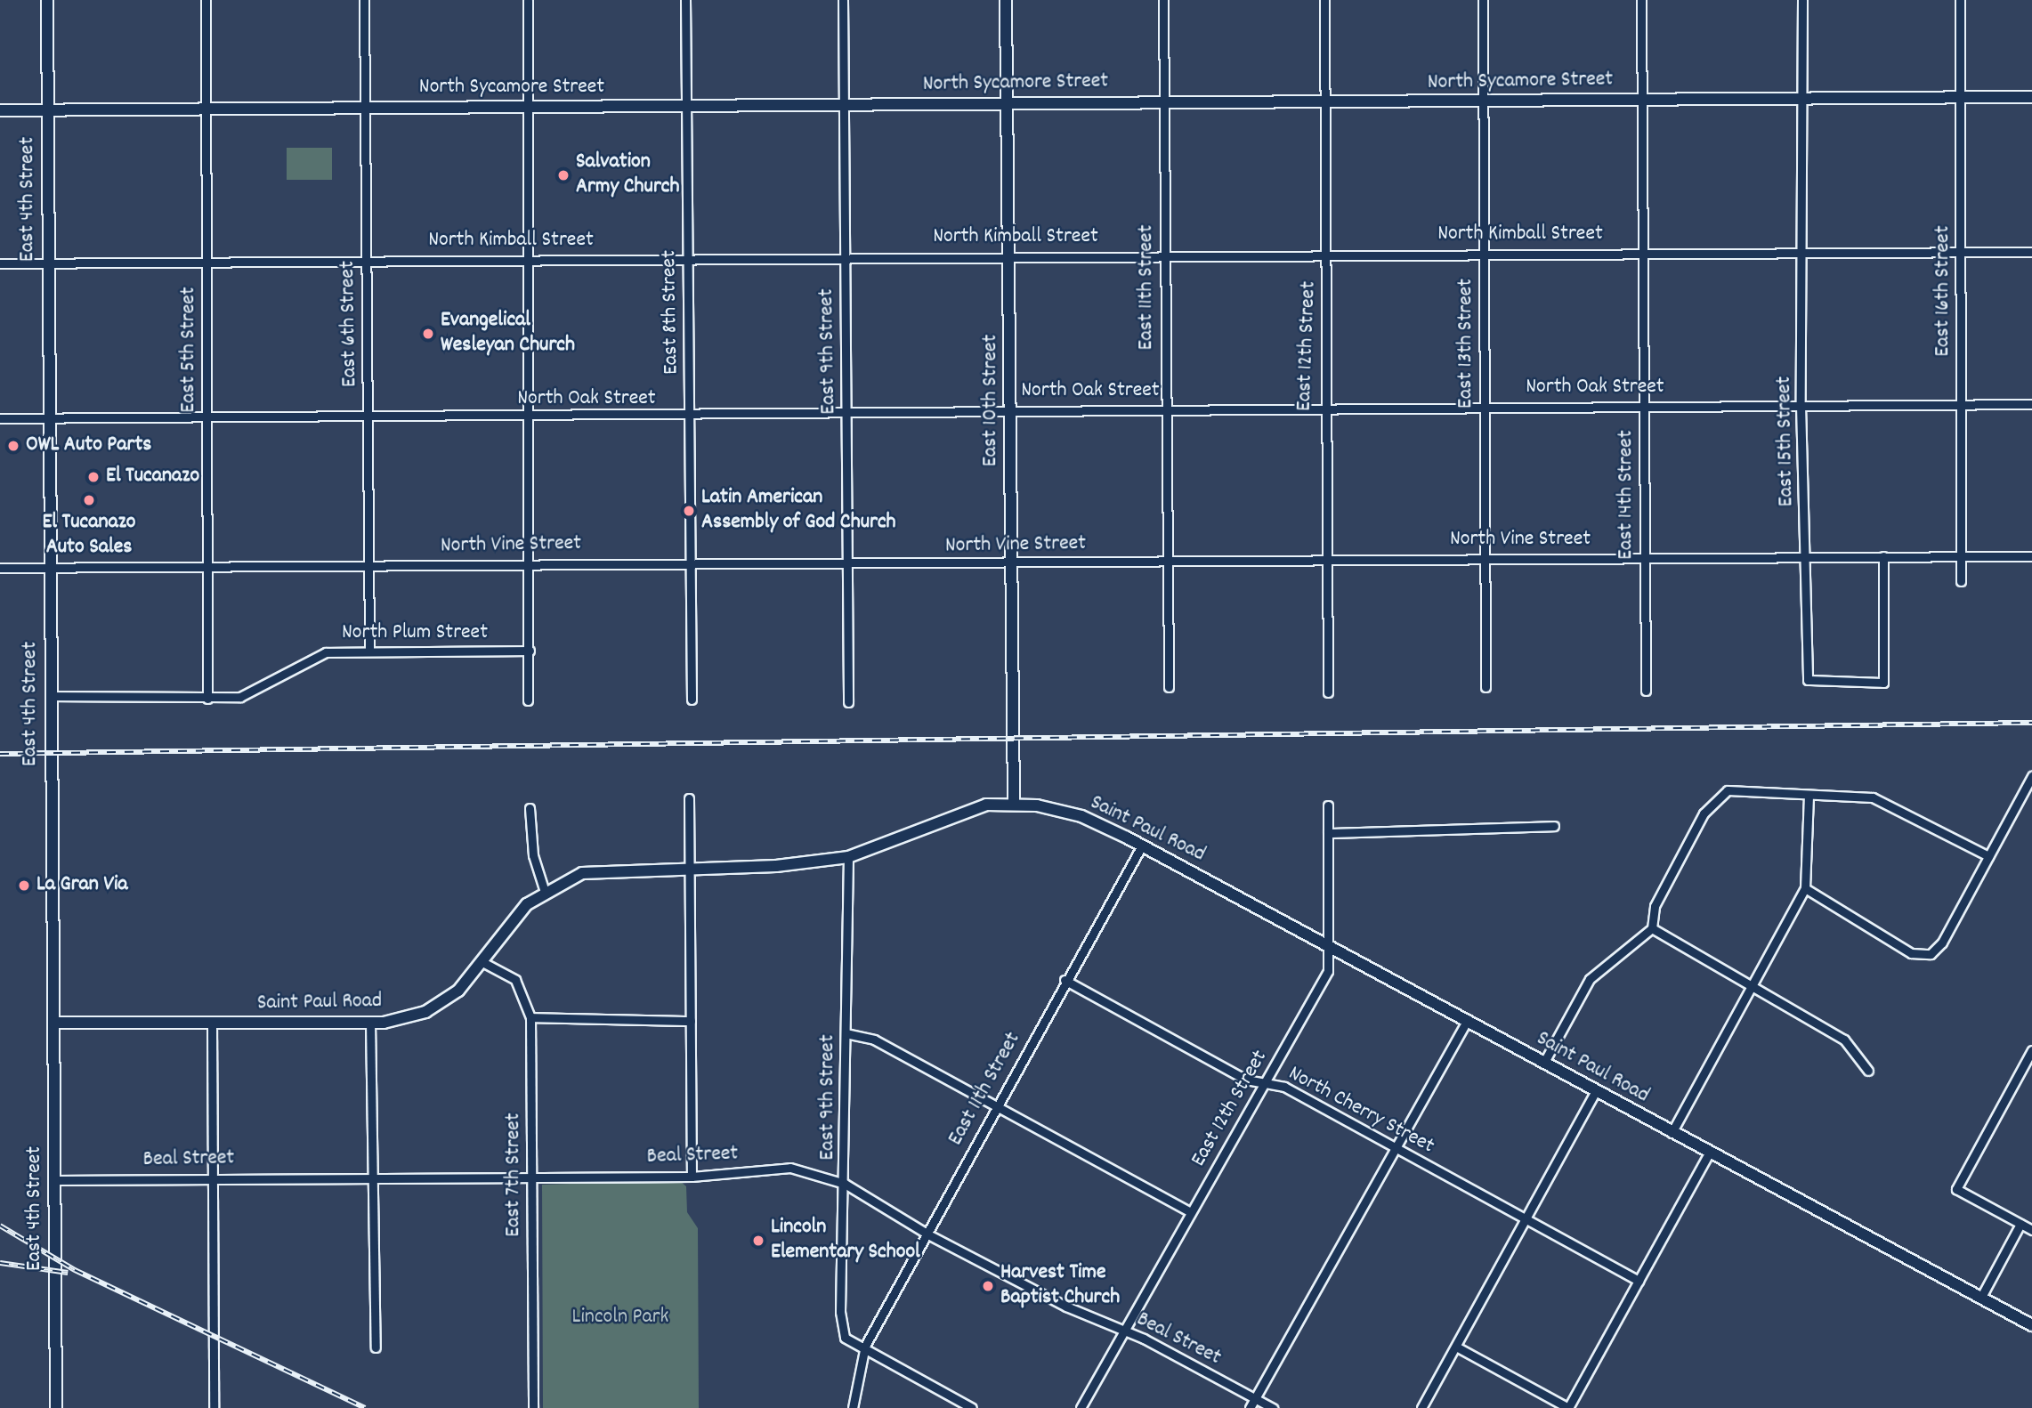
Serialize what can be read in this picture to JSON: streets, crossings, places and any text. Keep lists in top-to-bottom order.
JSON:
{
  "streets": {
    "main road": [
      "North Sycamore Street",
      "East 4th Street",
      "East 10th Street",
      "Saint Paul Road"
    ],
    "street": [
      "North Kimball Street",
      "East 11th Street",
      "East 16th Street",
      "East 8th Street",
      "East 6th Street",
      "East 13th Street",
      "East 12th Street",
      "East 5th Street",
      "East 9th Street",
      "North Oak Street",
      "East 15th Street",
      "East 14th Street",
      "North Vine Street",
      "North Plum Street",
      "North Cherry Street",
      "Beal Street",
      "East 7th Street"
    ]
  },
  "crossings": [
    ["North Sycamore Street", "East 4th Street"],
    ["North Sycamore Street", "East 11th Street"],
    ["North Sycamore Street", "East 16th Street"],
    ["North Sycamore Street", "East 8th Street"],
    ["North Sycamore Street", "East 6th Street"],
    ["North Sycamore Street", "East 13th Street"],
    ["North Sycamore Street", "East 12th Street"],
    ["North Sycamore Street", "East 5th Street"],
    ["North Sycamore Street", "East 9th Street"],
    ["North Sycamore Street", "East 10th Street"],
    ["North Sycamore Street", "East 15th Street"],
    ["North Sycamore Street", "East 14th Street"],
    ["East 4th Street", "North Kimball Street"],
    ["East 4th Street", "North Oak Street"],
    ["East 4th Street", "North Vine Street"],
    ["East 4th Street", "North Plum Street"],
    ["East 4th Street", "Saint Paul Road"],
    ["East 4th Street", "Beal Street"],
    ["North Kimball Street", "East 11th Street"],
    ["North Kimball Street", "East 16th Street"],
    ["North Kimball Street", "East 8th Street"],
    ["North Kimball Street", "East 6th Street"],
    ["North Kimball Street", "East 13th Street"],
    ["North Kimball Street", "East 12th Street"],
    ["North Kimball Street", "East 5th Street"],
    ["North Kimball Street", "East 9th Street"],
    ["North Kimball Street", "East 10th Street"],
    ["North Kimball Street", "East 15th Street"],
    ["North Kimball Street", "East 14th Street"],
    ["East 11th Street", "East 9th Street"],
    ["East 11th Street", "North Oak Street"],
    ["East 11th Street", "North Vine Street"],
    ["East 11th Street", "Saint Paul Road"],
    ["East 11th Street", "North Cherry Street"],
    ["East 11th Street", "Beal Street"],
    ["East 16th Street", "North Oak Street"],
    ["East 16th Street", "North Vine Street"],
    ["East 8th Street", "North Oak Street"],
    ["East 8th Street", "North Vine Street"],
    ["East 6th Street", "North Oak Street"],
    ["East 6th Street", "North Vine Street"],
    ["East 6th Street", "North Plum Street"],
    ["East 13th Street", "North Oak Street"],
    ["East 13th Street", "North Vine Street"],
    ["East 12th Street", "North Oak Street"],
    ["East 12th Street", "North Vine Street"],
    ["East 12th Street", "Saint Paul Road"],
    ["East 12th Street", "North Cherry Street"],
    ["East 12th Street", "Beal Street"],
    ["East 5th Street", "North Oak Street"],
    ["East 5th Street", "North Vine Street"],
    ["East 5th Street", "North Plum Street"],
    ["East 9th Street", "North Oak Street"],
    ["East 9th Street", "North Vine Street"],
    ["East 9th Street", "Saint Paul Road"],
    ["East 9th Street", "Beal Street"],
    ["North Oak Street", "East 10th Street"],
    ["North Oak Street", "East 15th Street"],
    ["North Oak Street", "East 14th Street"],
    ["East 10th Street", "North Vine Street"],
    ["East 10th Street", "Saint Paul Road"],
    ["East 15th Street", "North Vine Street"],
    ["East 14th Street", "North Vine Street"],
    ["Saint Paul Road", "East 7th Street"],
    ["Beal Street", "East 7th Street"]
  ],
  "parks": ["Lincoln Park"],
  "places": [
    "Salvation Army Church",
    "Evangelical Wesleyan Church",
    "OWL Auto Parts",
    "El Tucanazo",
    "El Tucanazo Auto Sales",
    "Latin American Assembly of God Church",
    "La Gran Via",
    "Lincoln Elementary School",
    "Harvest Time Baptist Church"
  ]
}
